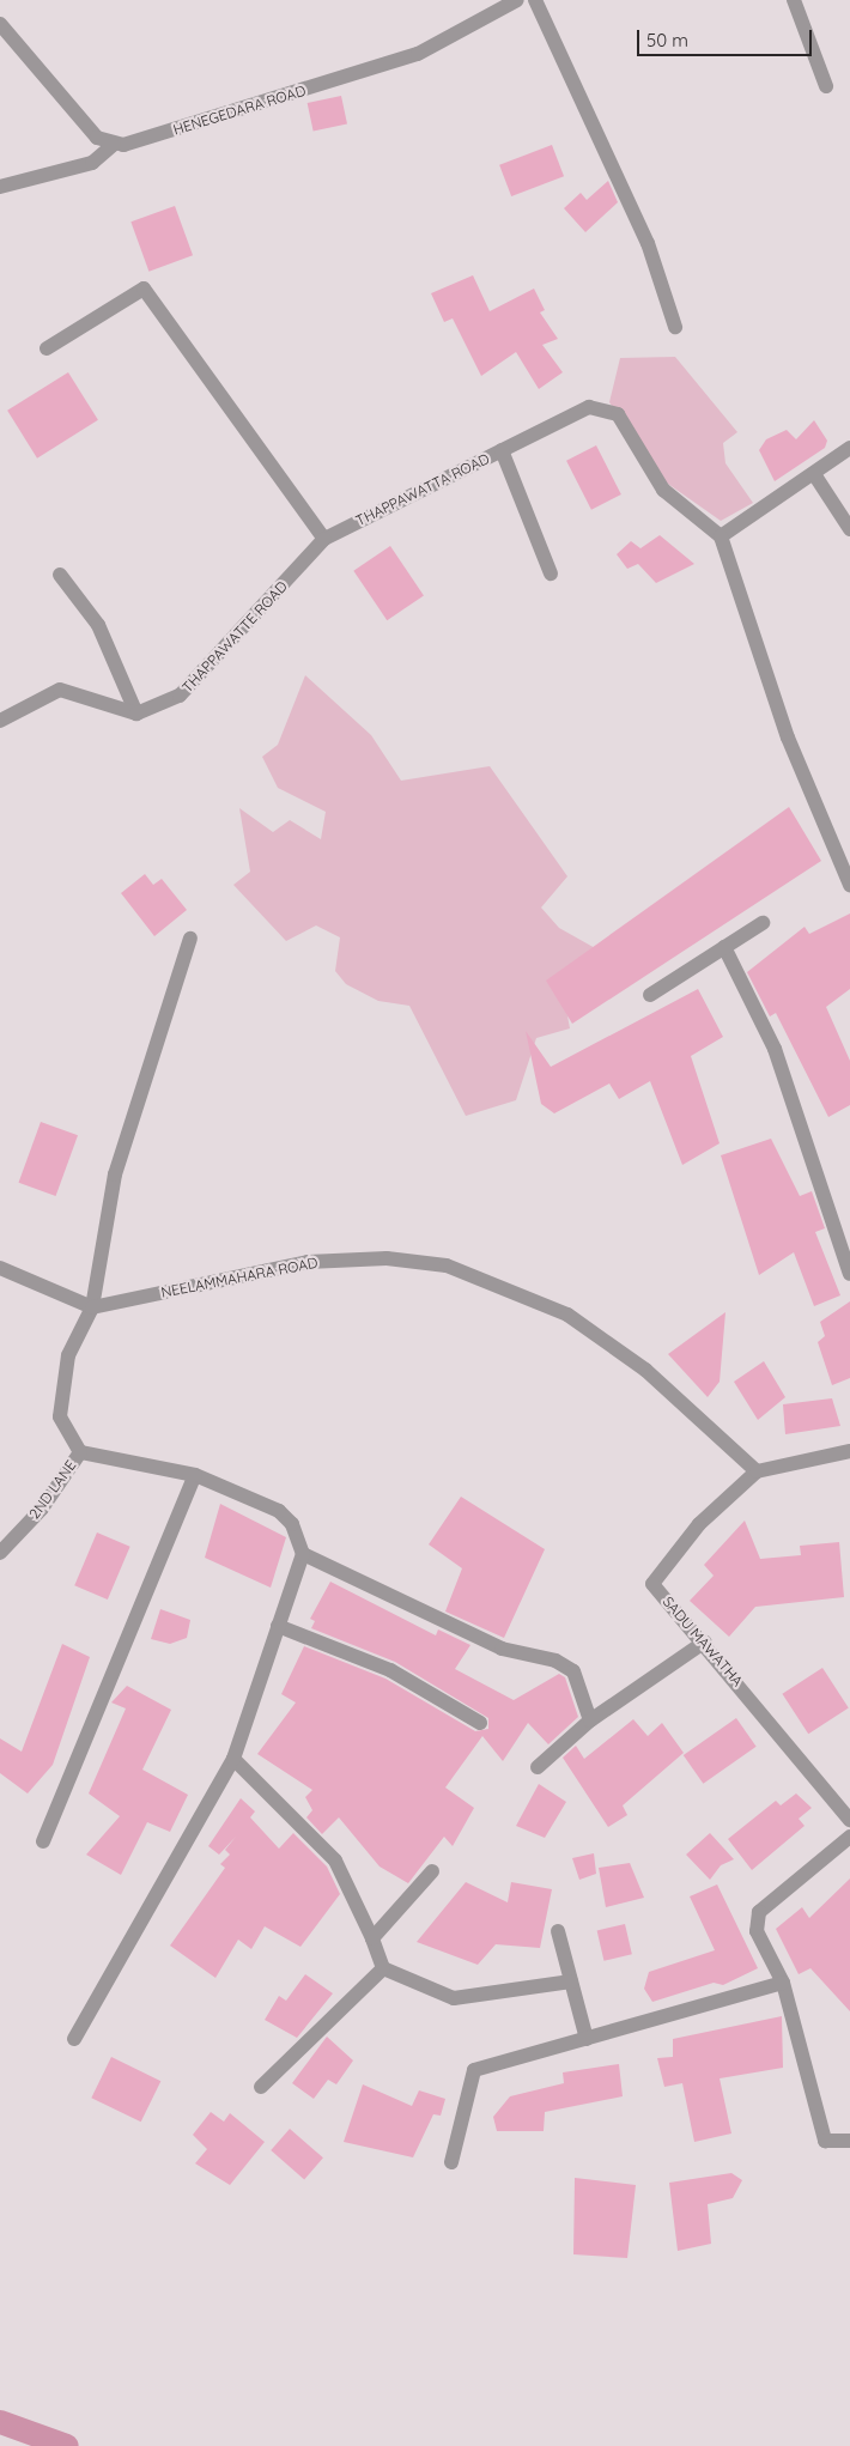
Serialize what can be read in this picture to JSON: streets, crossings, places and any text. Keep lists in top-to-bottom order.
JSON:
{
  "streets": {
    "street": [
      "HENEGEDARA ROAD",
      "THAPPAWATTA ROAD",
      "THAPPAWATTE ROAD",
      "NEELAMMAHARA ROAD",
      "2ND LANE",
      "SADU MAWATHA"
    ]
  },
  "crossings": [
    ["THAPPAWATTA ROAD", "THAPPAWATTE ROAD"],
    ["NEELAMMAHARA ROAD", "SADU MAWATHA"]
  ],
  "scale_bar": "50 m"
}
